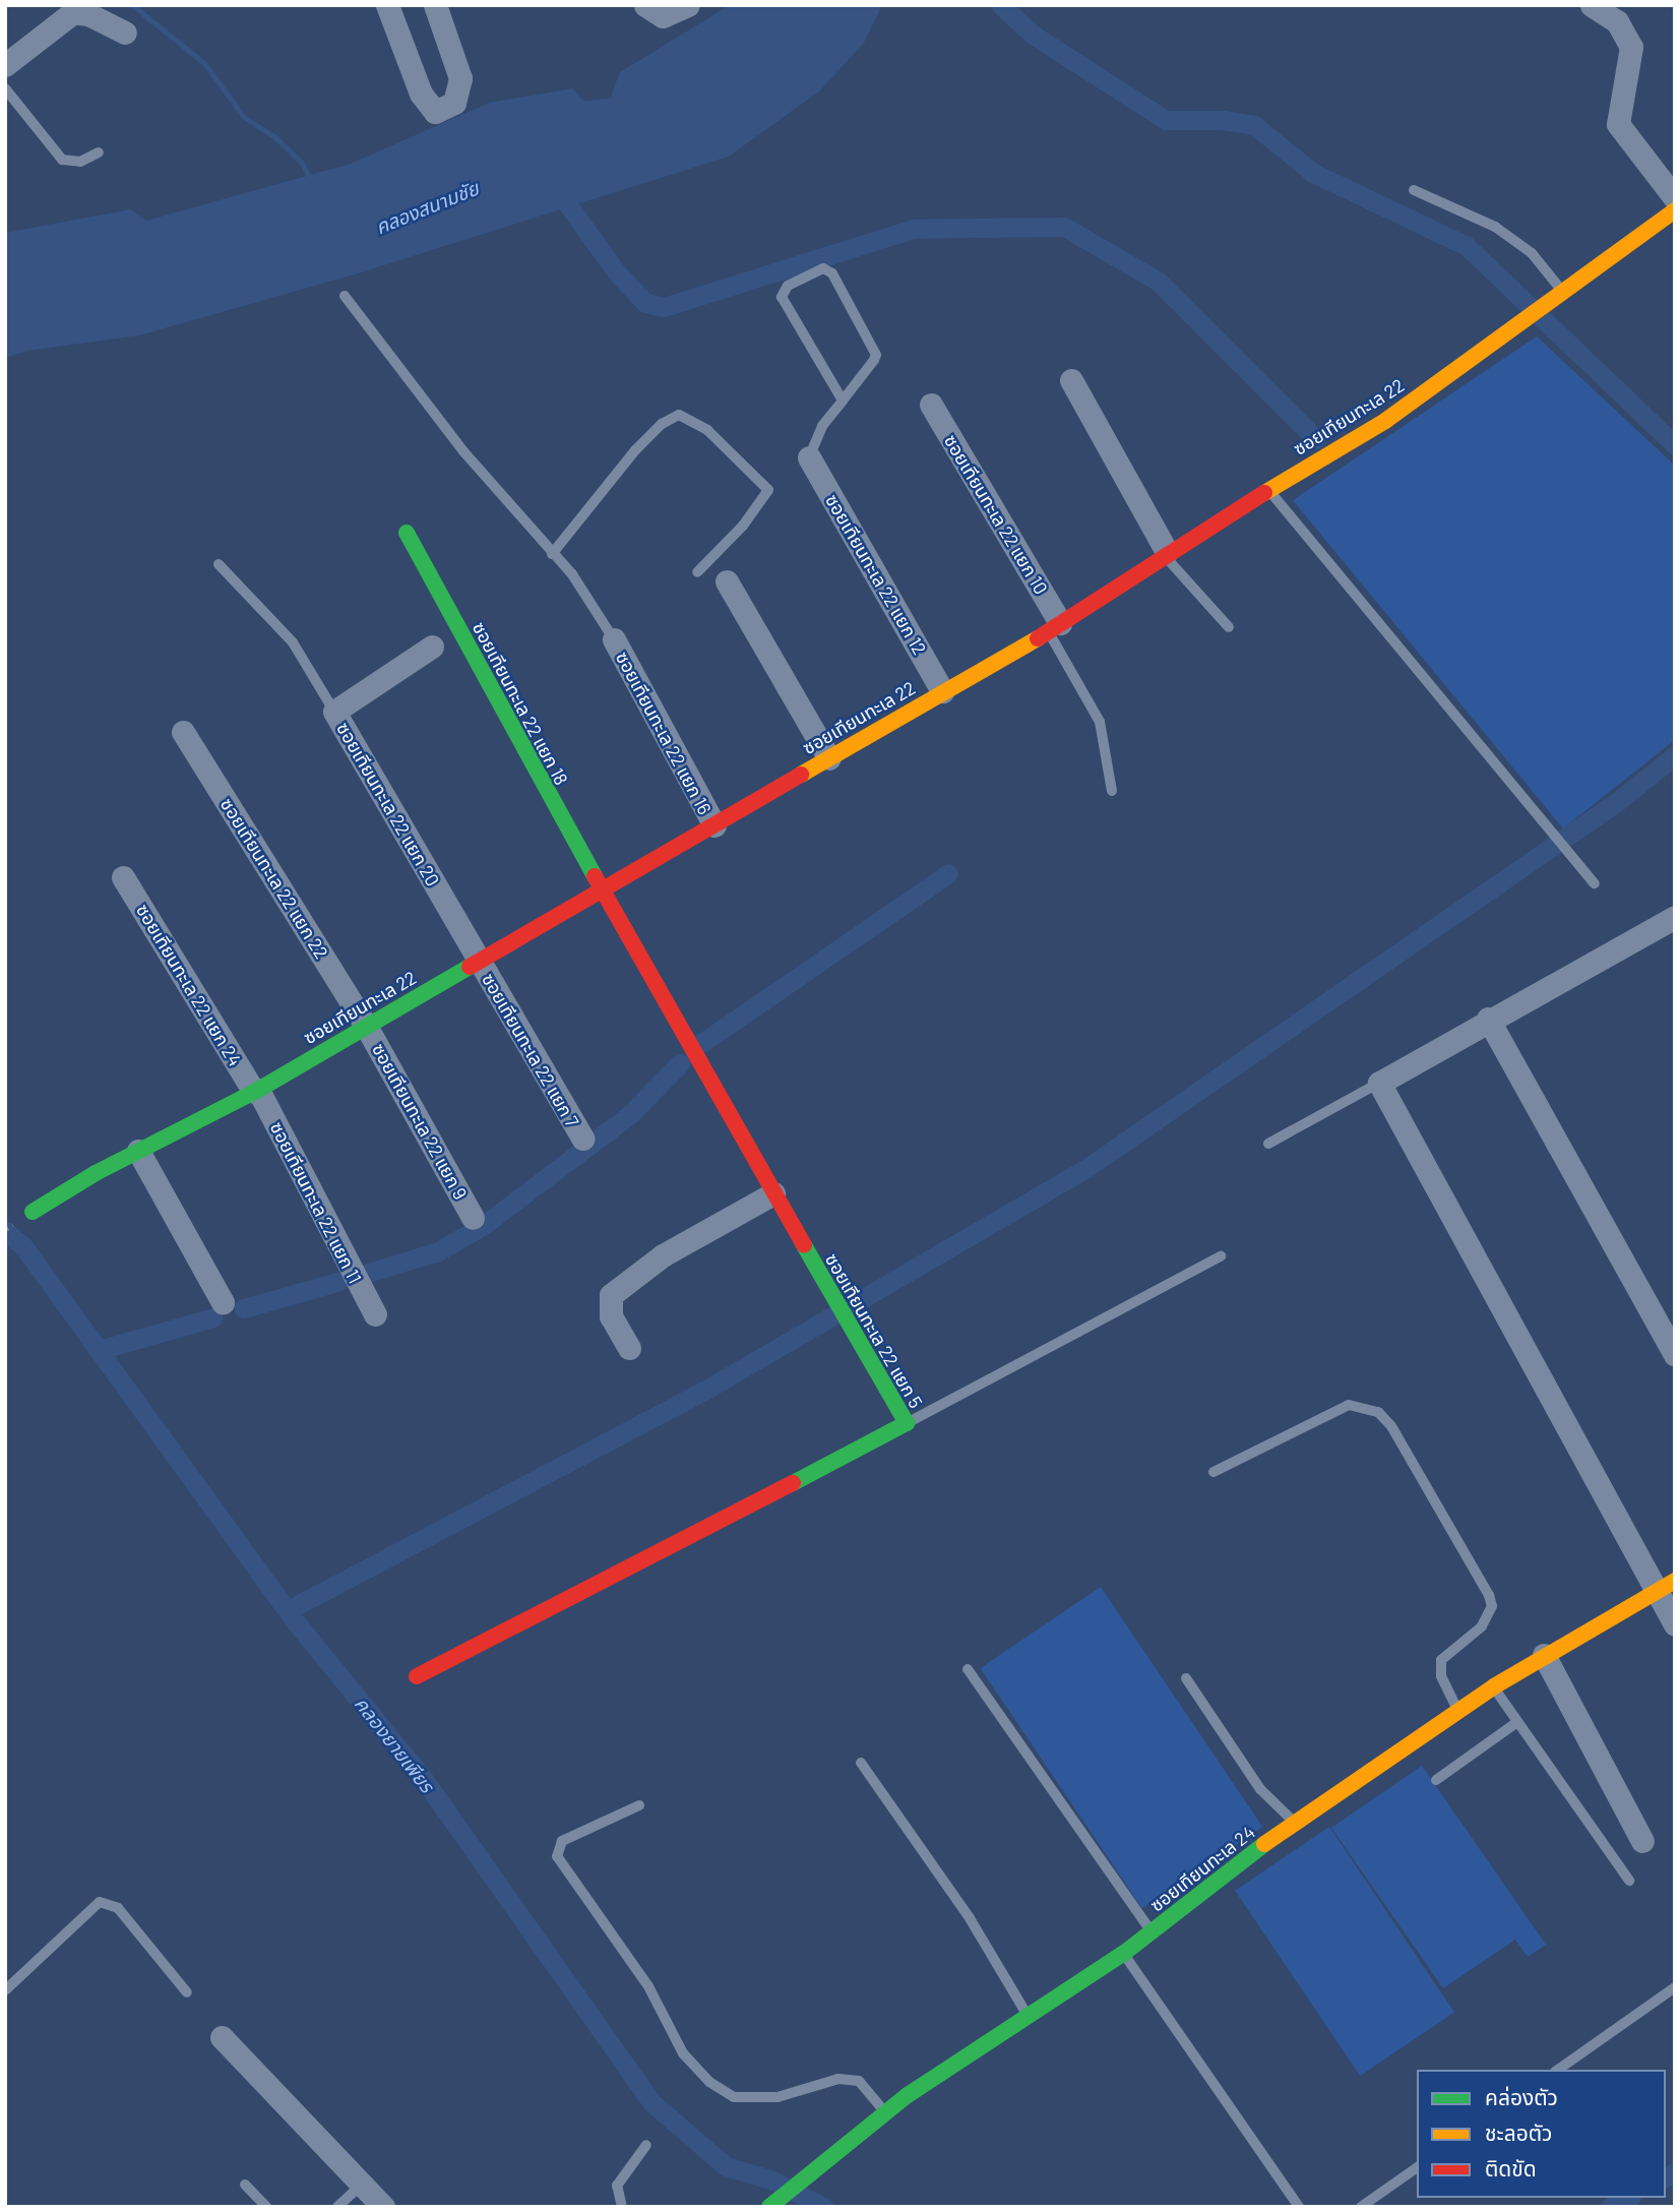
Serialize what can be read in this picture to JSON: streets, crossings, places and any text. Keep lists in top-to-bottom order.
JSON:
{
  "streets": {
    "street": [
      "ซอยเทียนทะเล 22",
      "ซอยเทียนทะเล 22 แยก 10",
      "ซอยเทียนทะเล 22 แยก 12",
      "ซอยเทียนทะเล 22 แยก 18",
      "ซอยเทียนทะเล 22 แยก 16",
      "ซอยเทียนทะเล 22 แยก 20",
      "ซอยเทียนทะเล 22 แยก 22",
      "ซอยเทียนทะเล 22 แยก 24",
      "ซอยเทียนทะเล 22 แยก 7",
      "ซอยเทียนทะเล 22 แยก 9",
      "ซอยเทียนทะเล 22 แยก 11",
      "ซอยเทียนทะเล 22 แยก 5",
      "ซอยเทียนทะเล 24"
    ]
  },
  "crossings": [
    ["ซอยเทียนทะเล 22", "ซอยเทียนทะเล 22 แยก 10"],
    ["ซอยเทียนทะเล 22", "ซอยเทียนทะเล 22 แยก 12"],
    ["ซอยเทียนทะเล 22", "ซอยเทียนทะเล 22 แยก 18"],
    ["ซอยเทียนทะเล 22", "ซอยเทียนทะเล 22 แยก 16"],
    ["ซอยเทียนทะเล 22", "ซอยเทียนทะเล 22 แยก 20"],
    ["ซอยเทียนทะเล 22", "ซอยเทียนทะเล 22 แยก 22"],
    ["ซอยเทียนทะเล 22", "ซอยเทียนทะเล 22 แยก 24"],
    ["ซอยเทียนทะเล 22", "ซอยเทียนทะเล 22 แยก 7"],
    ["ซอยเทียนทะเล 22", "ซอยเทียนทะเล 22 แยก 9"],
    ["ซอยเทียนทะเล 22", "ซอยเทียนทะเล 22 แยก 11"],
    ["ซอยเทียนทะเล 22", "ซอยเทียนทะเล 22 แยก 5"],
    ["ซอยเทียนทะเล 22 แยก 18", "ซอยเทียนทะเล 22 แยก 5"],
    ["ซอยเทียนทะเล 22 แยก 20", "ซอยเทียนทะเล 22 แยก 7"],
    ["ซอยเทียนทะเล 22 แยก 22", "ซอยเทียนทะเล 22 แยก 9"],
    ["ซอยเทียนทะเล 22 แยก 24", "ซอยเทียนทะเล 22 แยก 11"]
  ],
  "water": ["คลองสนามชัย", "คลองยายเพียร"],
  "legend": ["คล่องตัว", "ชะลอตัว", "ติดขัด"]
}
